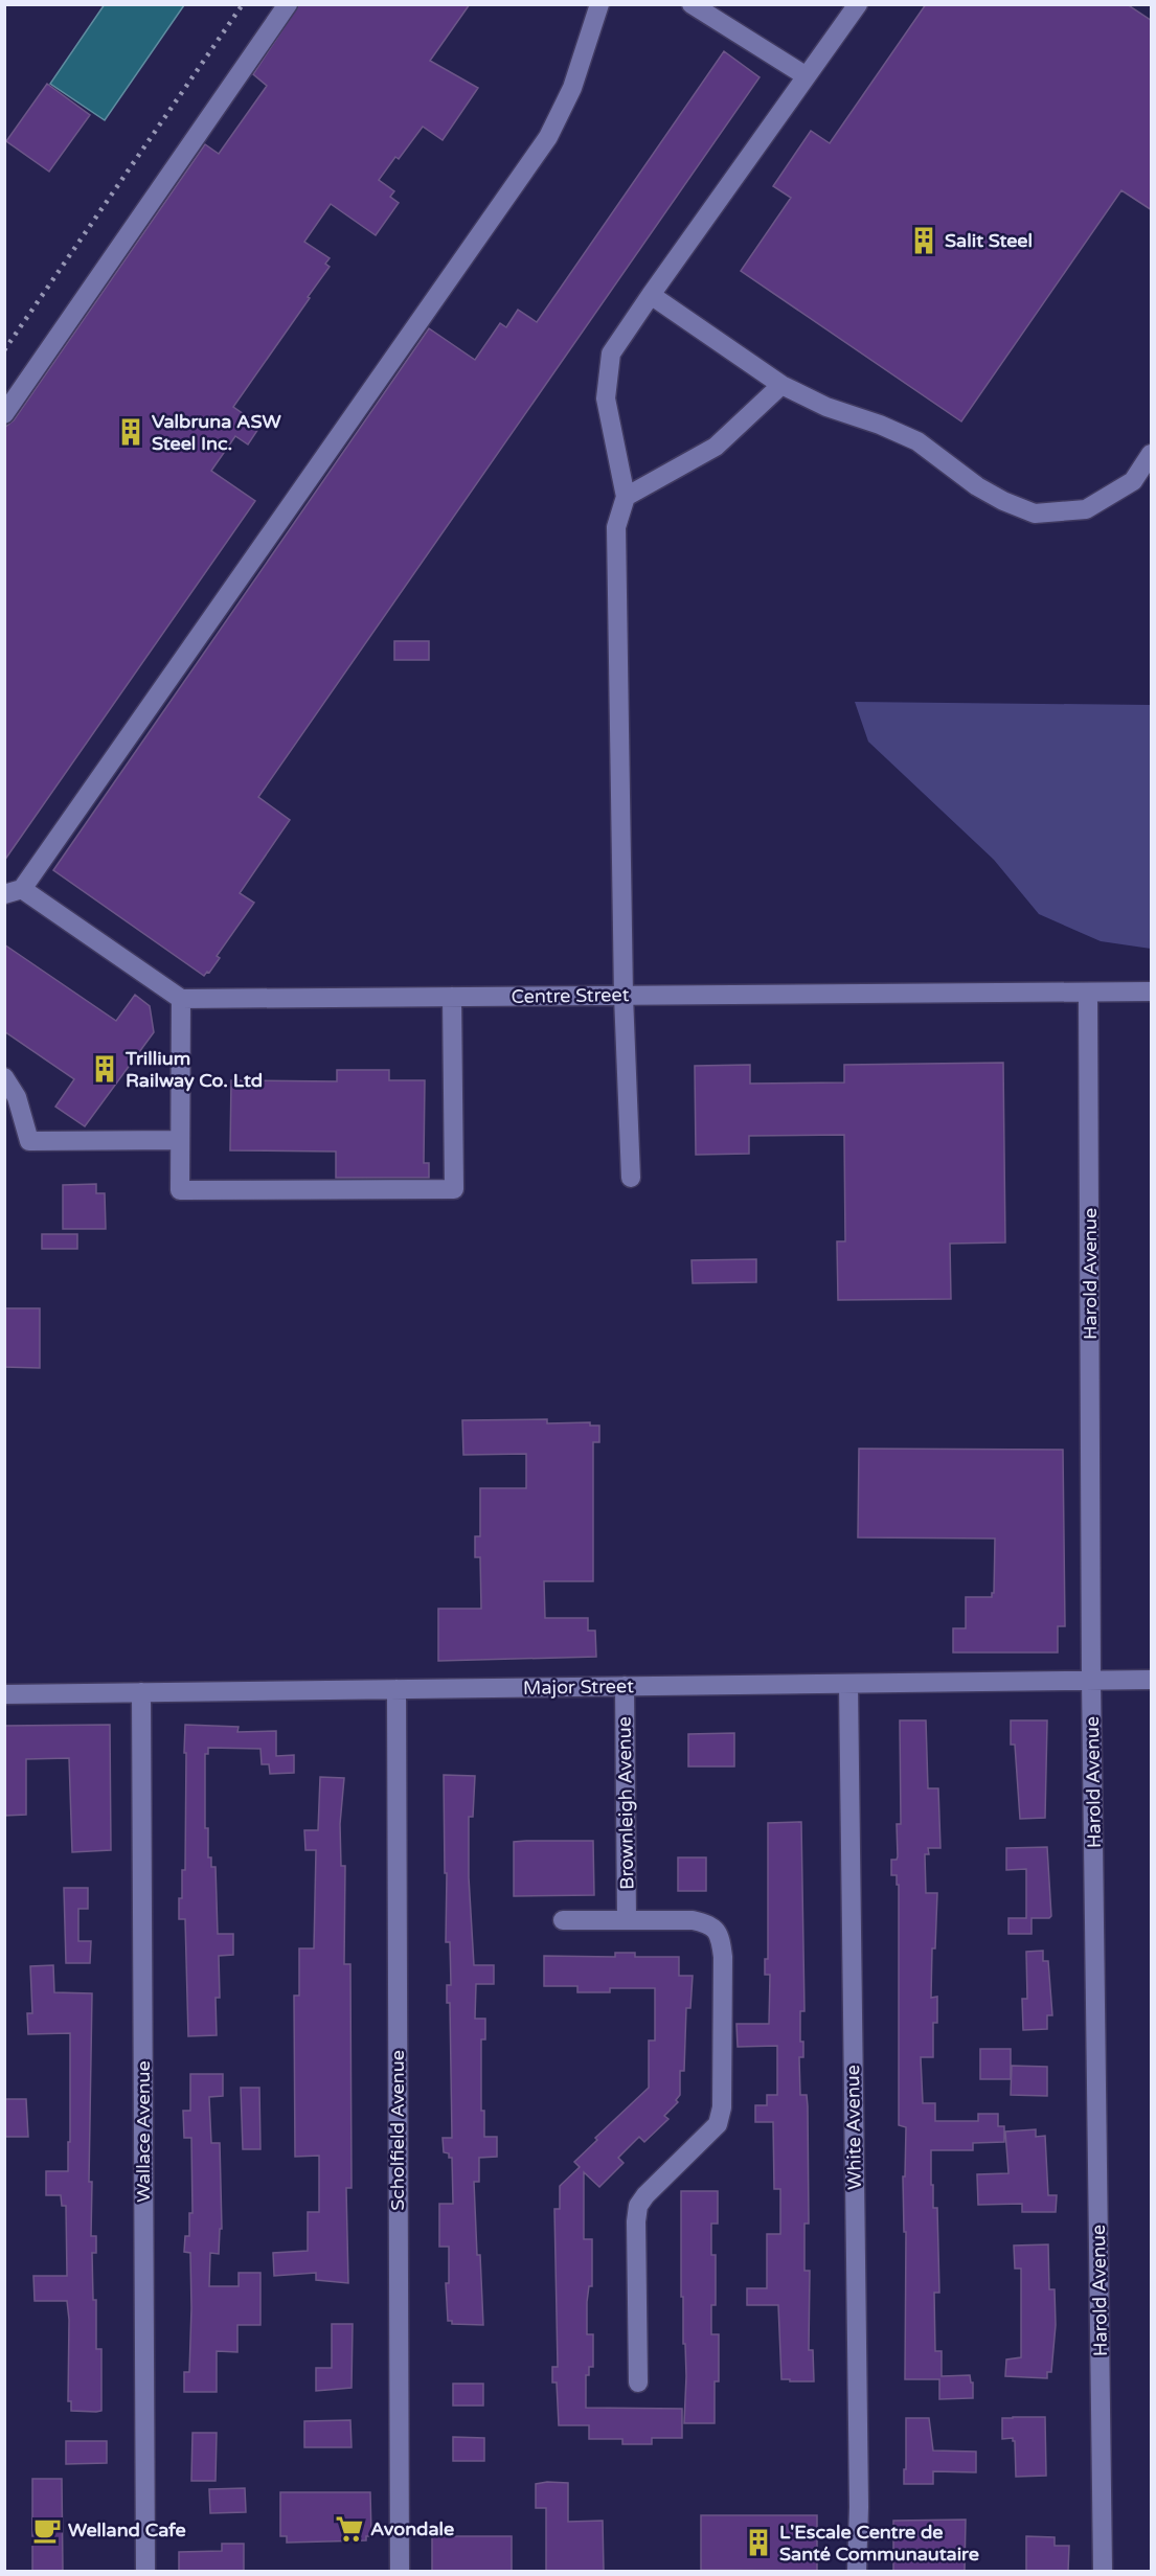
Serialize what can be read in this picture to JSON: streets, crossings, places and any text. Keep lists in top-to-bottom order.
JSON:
{
  "streets": {
    "street": [
      "Centre Street",
      "Harold Avenue",
      "Major Street",
      "Brownleigh Avenue",
      "White Avenue",
      "Scholfield Avenue",
      "Wallace Avenue"
    ]
  },
  "crossings": [
    ["Centre Street", "Harold Avenue"],
    ["Harold Avenue", "Major Street"],
    ["Major Street", "Brownleigh Avenue"],
    ["Major Street", "White Avenue"],
    ["Major Street", "Scholfield Avenue"],
    ["Major Street", "Wallace Avenue"]
  ],
  "places": {
    "building": [
      "Salit Steel",
      "Valbruna ASW Steel Inc.",
      "Trillium Railway Co. Ltd",
      "L'Escale Centre de Santé Communautaire"
    ],
    "supermarket": ["Avondale"],
    "cafe": ["Welland Cafe"]
  }
}
